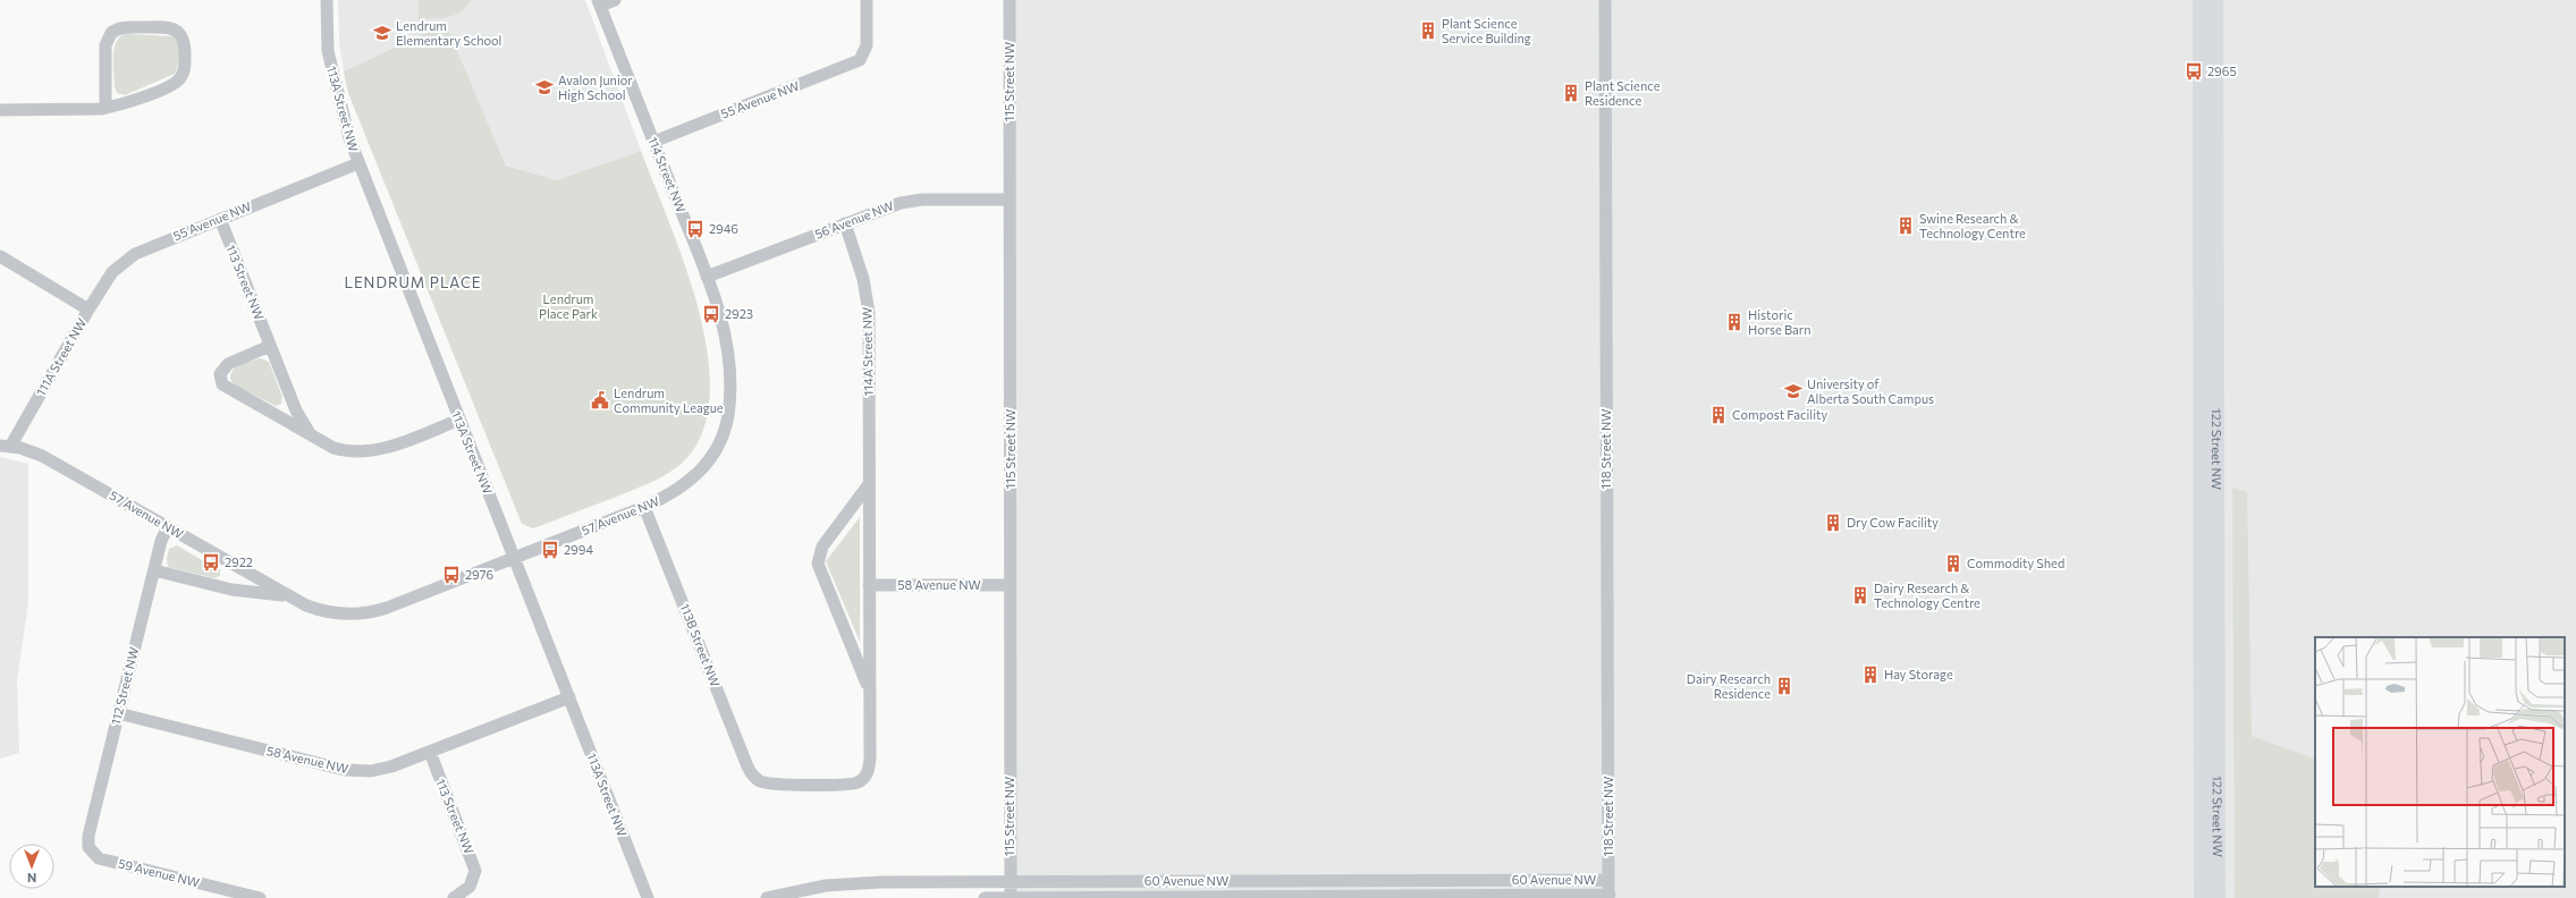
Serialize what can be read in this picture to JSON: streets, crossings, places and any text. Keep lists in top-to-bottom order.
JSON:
{
  "streets": {
    "main road": ["122 Street NW"],
    "street": [
      "115 Street NW",
      "55 Avenue NW",
      "113A Street NW",
      "114 Street NW",
      "56 Avenue NW",
      "113 Street NW",
      "114A Street NW",
      "111A Street NW",
      "118 Street NW",
      "57 Avenue NW",
      "58 Avenue NW",
      "113B Street NW",
      "112 Street NW",
      "59 Avenue NW",
      "60 Avenue NW"
    ]
  },
  "crossings": [
    ["115 Street NW", "56 Avenue NW"],
    ["115 Street NW", "58 Avenue NW"],
    ["115 Street NW", "60 Avenue NW"],
    ["55 Avenue NW", "113A Street NW"],
    ["55 Avenue NW", "114 Street NW"],
    ["55 Avenue NW", "113 Street NW"],
    ["55 Avenue NW", "111A Street NW"],
    ["113A Street NW", "113 Street NW"],
    ["113A Street NW", "57 Avenue NW"],
    ["113A Street NW", "58 Avenue NW"],
    ["114 Street NW", "56 Avenue NW"],
    ["114 Street NW", "57 Avenue NW"],
    ["56 Avenue NW", "114A Street NW"],
    ["113 Street NW", "58 Avenue NW"],
    ["114A Street NW", "58 Avenue NW"],
    ["114A Street NW", "113B Street NW"],
    ["111A Street NW", "57 Avenue NW"],
    ["118 Street NW", "60 Avenue NW"],
    ["57 Avenue NW", "113B Street NW"],
    ["57 Avenue NW", "112 Street NW"],
    ["58 Avenue NW", "112 Street NW"],
    ["112 Street NW", "59 Avenue NW"]
  ],
  "districts": ["LENDRUM PLACE"],
  "parks": ["Lendrum Place Park"],
  "places": {
    "building": [
      "Plant Science Service Building",
      "Plant Science Residence",
      "Swine Research & Technology Centre",
      "Historic Horse Barn",
      "Compost Facility",
      "Dry Cow Facility",
      "Commodity Shed",
      "Dairy Research & Technology Centre",
      "Hay Storage",
      "Dairy Research Residence"
    ],
    "school or university": ["Lendrum Elementary School", "Avalon Junior High School", "University of Alberta South Campus"],
    "bus stop": [
      "2965",
      "2946",
      "2923",
      "2994",
      "2922",
      "2976"
    ],
    "public building": ["Lendrum Community League"]
  },
  "north": "bottom"
}
